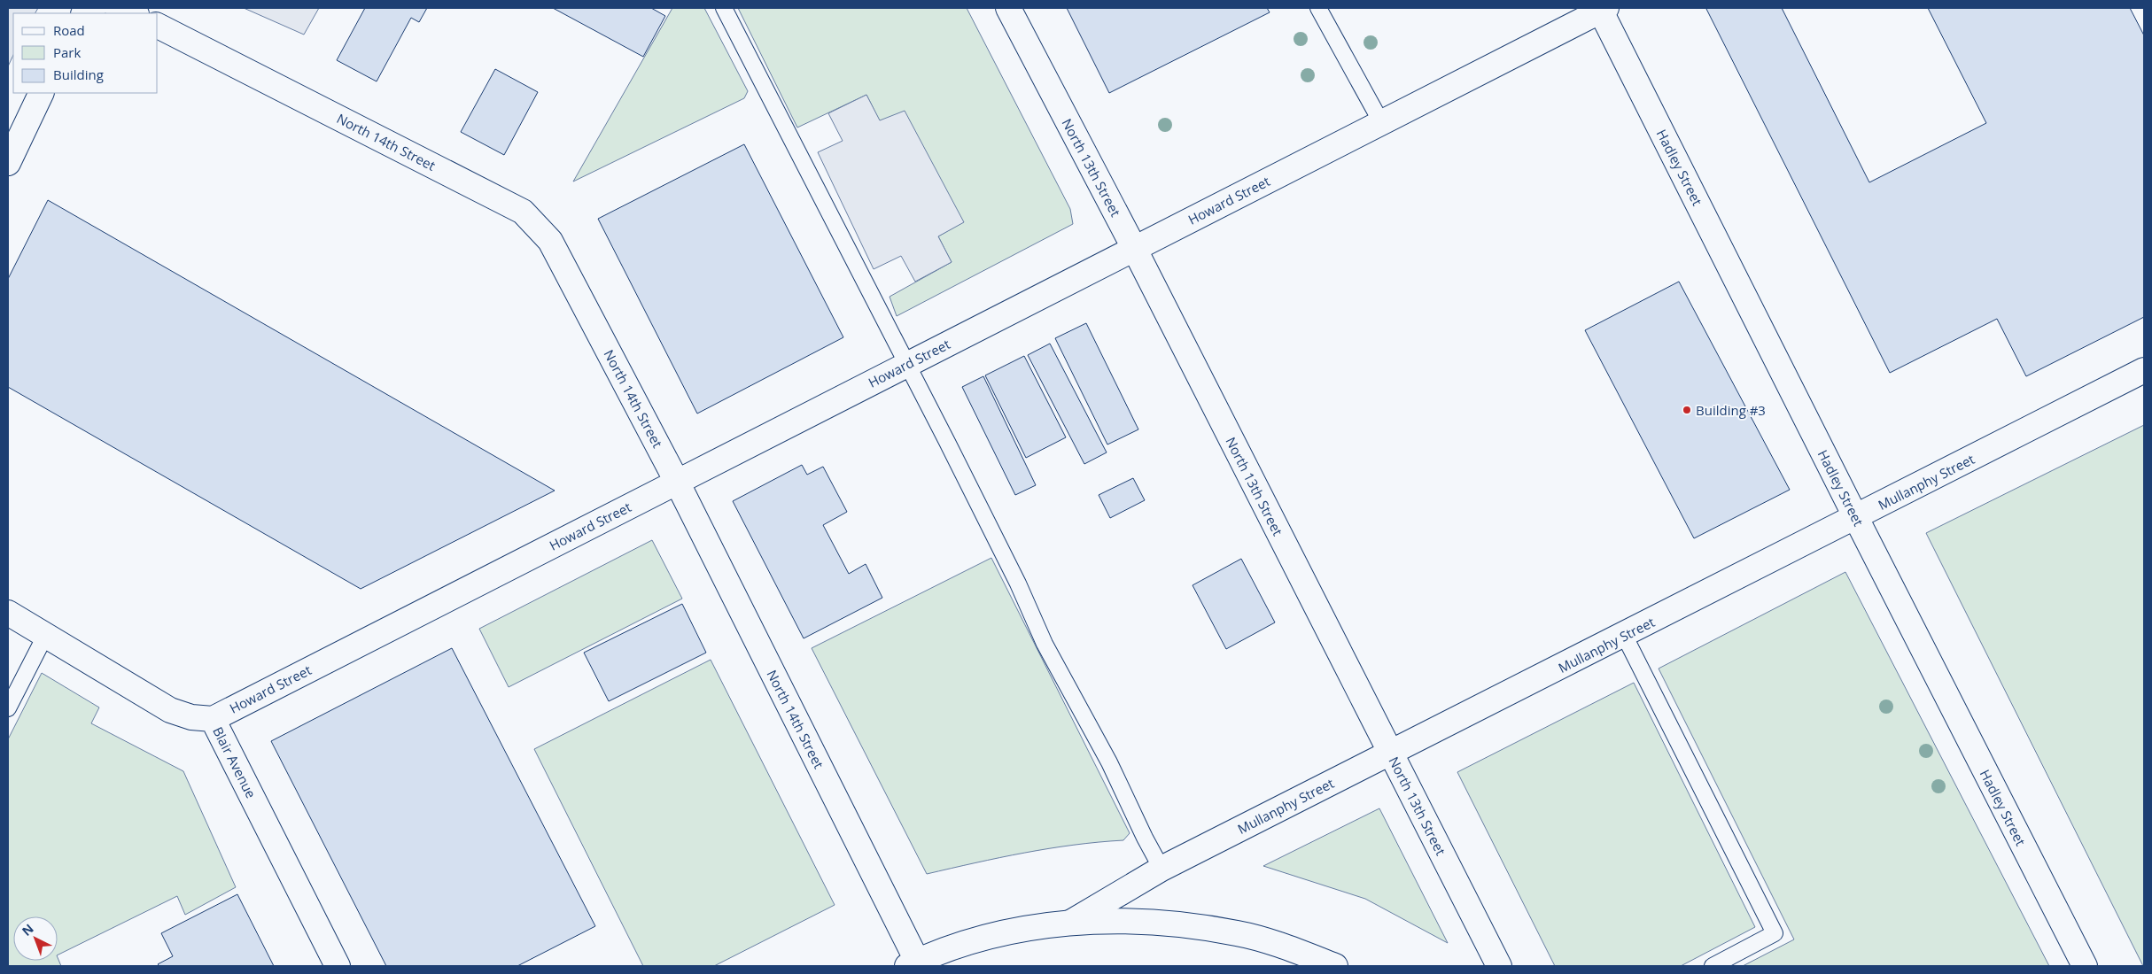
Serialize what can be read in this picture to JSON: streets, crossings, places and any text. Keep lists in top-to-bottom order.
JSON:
{
  "streets": {
    "street": [
      "North 14th Street",
      "North 13th Street",
      "Hadley Street",
      "Howard Street",
      "Mullanphy Street",
      "Blair Avenue"
    ]
  },
  "crossings": [
    ["North 14th Street", "Howard Street"],
    ["North 13th Street", "Howard Street"],
    ["North 13th Street", "Mullanphy Street"],
    ["Hadley Street", "Howard Street"],
    ["Hadley Street", "Mullanphy Street"],
    ["Howard Street", "Blair Avenue"]
  ],
  "places": ["Building #3"],
  "legend": ["Road", "Park", "Building"],
  "north": "top left"
}
